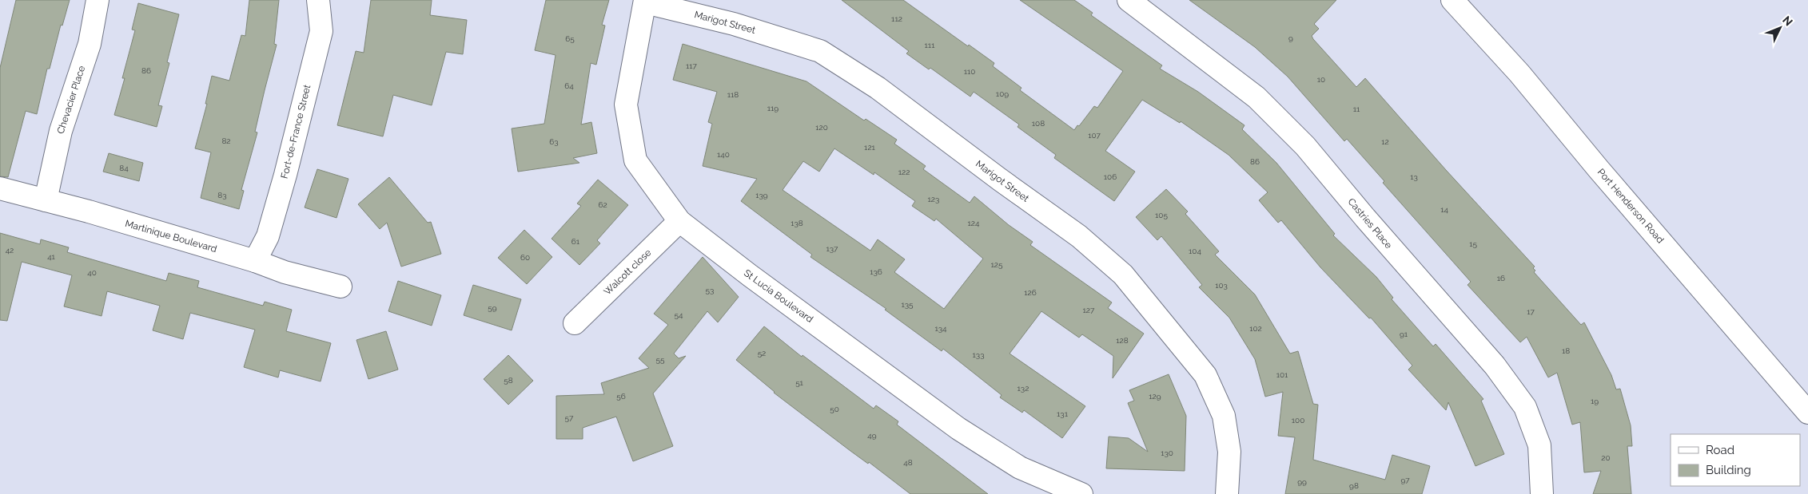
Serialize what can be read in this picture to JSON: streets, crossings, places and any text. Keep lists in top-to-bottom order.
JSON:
{
  "streets": {
    "street": [
      "Marigot Street",
      "Chevacier Place",
      "Fort-de-France Street",
      "Port Henderson Road",
      "Castries Place",
      "Martinique Boulevard",
      "Walcott close",
      "St Lucia Boulevard"
    ]
  },
  "crossings": [
    ["Marigot Street", "St Lucia Boulevard"],
    ["Chevacier Place", "Martinique Boulevard"],
    ["Fort-de-France Street", "Martinique Boulevard"],
    ["Walcott close", "St Lucia Boulevard"]
  ],
  "house_numbers": [
    "112",
    "9",
    "65",
    "111",
    "117",
    "86",
    "110",
    "10",
    "64",
    "109",
    "118",
    "119",
    "11",
    "108",
    "120",
    "107",
    "82",
    "63",
    "12",
    "121",
    "140",
    "86",
    "84",
    "122",
    "106",
    "13",
    "83",
    "139",
    "123",
    "62",
    "14",
    "105",
    "138",
    "124",
    "61",
    "15",
    "137",
    "42",
    "104",
    "41",
    "60",
    "125",
    "136",
    "40",
    "16",
    "103",
    "53",
    "126",
    "135",
    "59",
    "127",
    "17",
    "54",
    "134",
    "102",
    "91",
    "128",
    "18",
    "52",
    "133",
    "55",
    "101",
    "58",
    "51",
    "132",
    "56",
    "129",
    "19",
    "50",
    "131",
    "57",
    "100",
    "49",
    "130",
    "20",
    "48",
    "97",
    "99",
    "98"
  ],
  "legend": ["Road", "Building"],
  "north": "top right"
}
